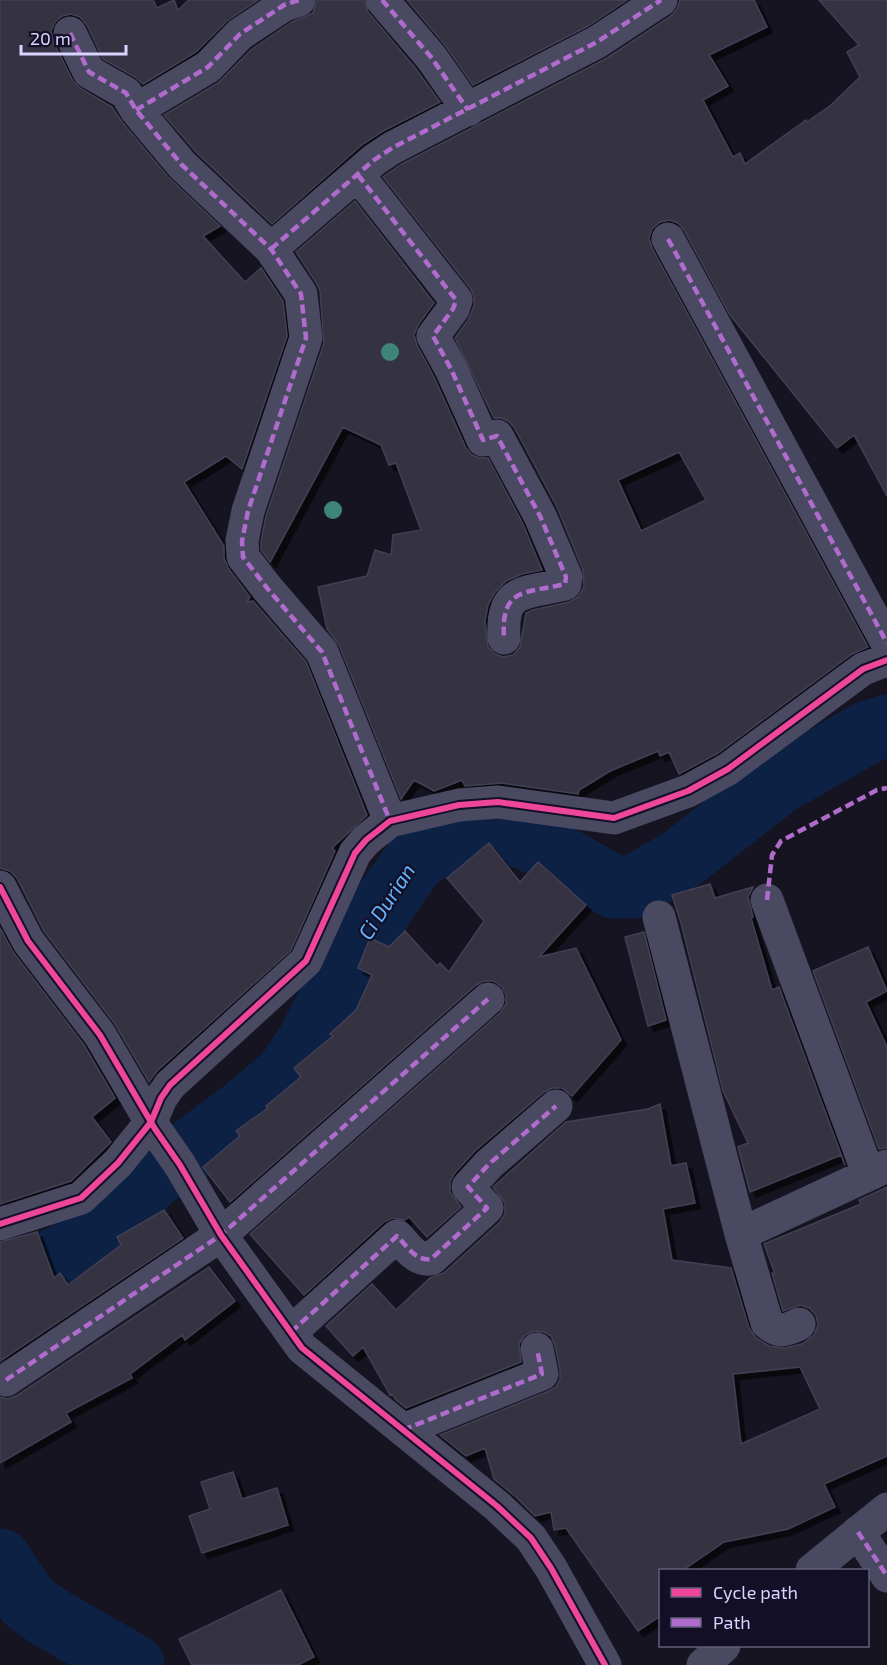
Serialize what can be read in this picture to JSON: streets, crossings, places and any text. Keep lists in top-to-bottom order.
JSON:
{
  "water": ["Ci Durian"],
  "legend": ["Cycle path", "Path"],
  "scale_bar": "20 m"
}
